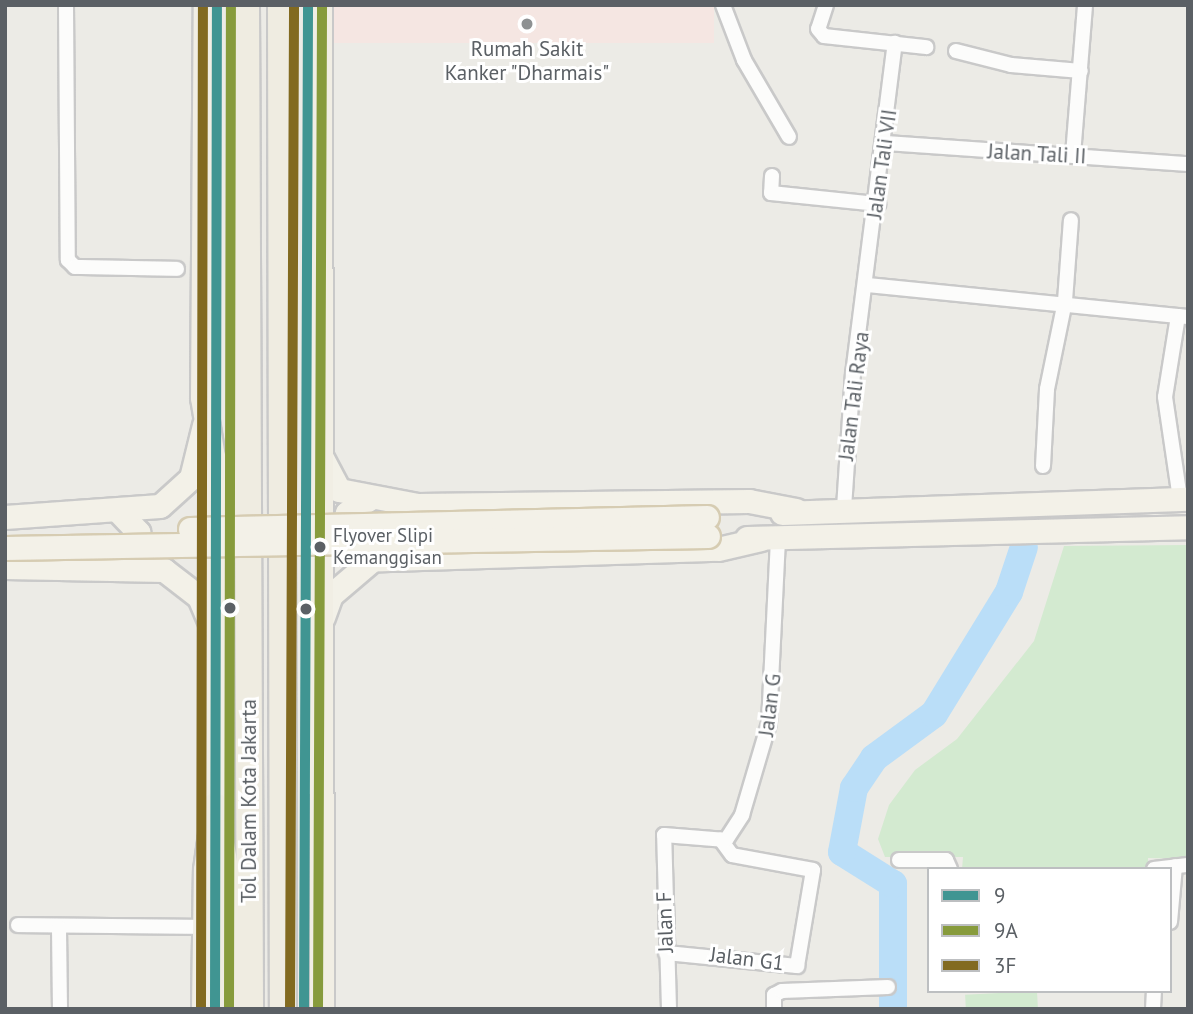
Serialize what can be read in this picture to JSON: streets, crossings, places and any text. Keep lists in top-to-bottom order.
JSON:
{
  "streets": {
    "highway": ["Tol Dalam Kota Jakarta"],
    "street": [
      "Jalan Tali II",
      "Jalan Tali VII",
      "Jalan Tali Raya",
      "Jalan G",
      "Jalan F",
      "Jalan G1"
    ]
  },
  "crossings": [
    ["Jalan Tali II", "Jalan Tali VII"],
    ["Jalan Tali VII", "Jalan Tali Raya"],
    ["Jalan G", "Jalan F"],
    ["Jalan G", "Jalan G1"],
    ["Jalan F", "Jalan G1"]
  ],
  "places": ["Rumah Sakit Kanker \"Dharmais\"", "Flyover Slipi Kemanggisan"],
  "lines": ["transit line 9", "transit line 9A", "transit line 3F"],
  "legend": ["9", "9A", "3F"]
}
